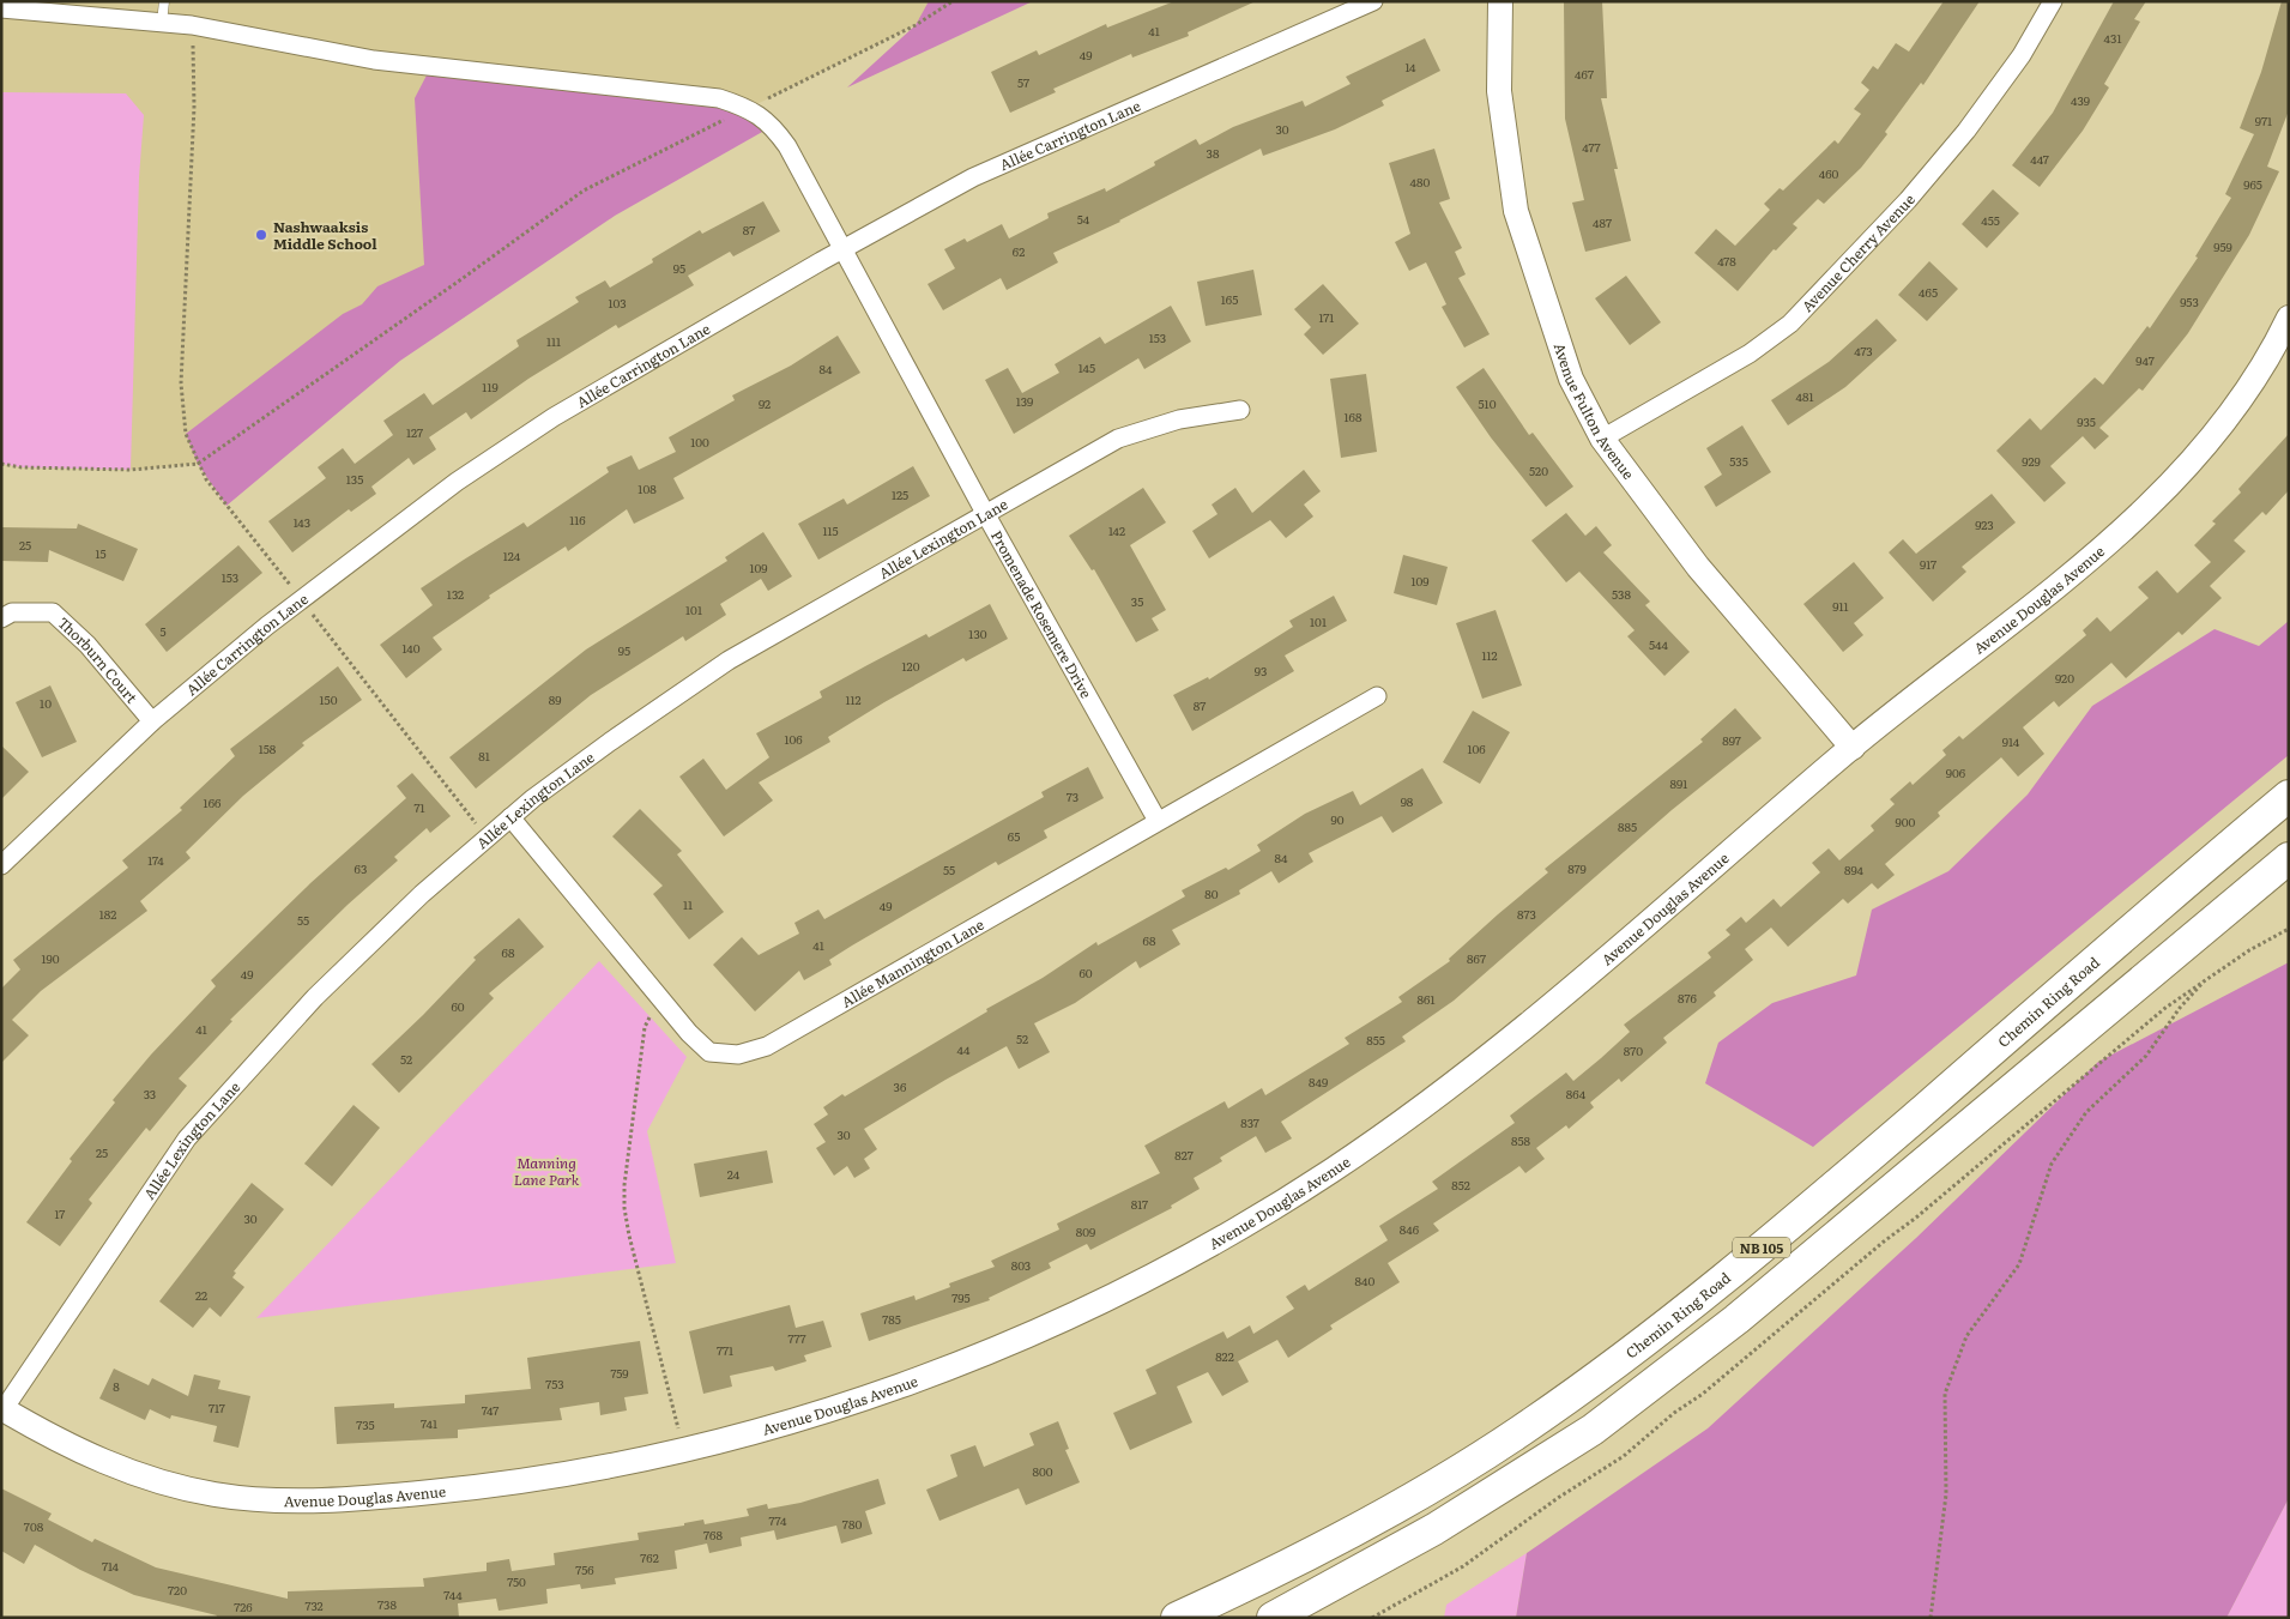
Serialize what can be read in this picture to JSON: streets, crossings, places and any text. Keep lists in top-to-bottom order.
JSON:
{
  "streets": {
    "highway": ["Chemin Ring Road", "NB 105"],
    "street": [
      "Allée Carrington Lane",
      "Avenue Cherry Avenue",
      "Avenue Fulton Avenue",
      "Allée Lexington Lane",
      "Avenue Douglas Avenue",
      "Promenade Rosemere Drive",
      "Thorburn Court",
      "Allée Mannington Lane"
    ]
  },
  "crossings": [
    ["Allée Carrington Lane", "Promenade Rosemere Drive"],
    ["Allée Carrington Lane", "Thorburn Court"],
    ["Avenue Cherry Avenue", "Avenue Fulton Avenue"],
    ["Avenue Fulton Avenue", "Avenue Douglas Avenue"],
    ["Allée Lexington Lane", "Avenue Douglas Avenue"],
    ["Allée Lexington Lane", "Promenade Rosemere Drive"],
    ["Allée Lexington Lane", "Allée Mannington Lane"],
    ["Promenade Rosemere Drive", "Allée Mannington Lane"]
  ],
  "parks": ["Manning Lane Park"],
  "places": ["Nashwaaksis Middle School"],
  "house_numbers": [
    "41",
    "431",
    "49",
    "14",
    "467",
    "57",
    "439",
    "971",
    "30",
    "477",
    "38",
    "447",
    "460",
    "480",
    "965",
    "54",
    "455",
    "487",
    "87",
    "959",
    "62",
    "478",
    "95",
    "465",
    "165",
    "953",
    "103",
    "171",
    "153",
    "111",
    "473",
    "947",
    "145",
    "84",
    "119",
    "481",
    "139",
    "92",
    "510",
    "168",
    "935",
    "127",
    "100",
    "535",
    "929",
    "520",
    "135",
    "108",
    "125",
    "116",
    "143",
    "923",
    "115",
    "142",
    "25",
    "15",
    "124",
    "917",
    "109",
    "153",
    "109",
    "132",
    "538",
    "35",
    "911",
    "101",
    "101",
    "5",
    "130",
    "544",
    "140",
    "95",
    "112",
    "120",
    "93",
    "920",
    "150",
    "89",
    "112",
    "10",
    "87",
    "106",
    "897",
    "914",
    "158",
    "106",
    "81",
    "906",
    "891",
    "73",
    "98",
    "166",
    "71",
    "90",
    "900",
    "885",
    "65",
    "84",
    "174",
    "63",
    "879",
    "55",
    "894",
    "80",
    "11",
    "49",
    "182",
    "873",
    "55",
    "68",
    "41",
    "68",
    "190",
    "867",
    "60",
    "49",
    "876",
    "861",
    "60",
    "41",
    "52",
    "855",
    "44",
    "870",
    "52",
    "849",
    "36",
    "33",
    "864",
    "837",
    "30",
    "858",
    "25",
    "827",
    "24",
    "852",
    "817",
    "17",
    "30",
    "846",
    "809",
    "803",
    "840",
    "22",
    "795",
    "785",
    "777",
    "771",
    "822",
    "759",
    "753",
    "8",
    "717",
    "747",
    "741",
    "735",
    "800",
    "774",
    "780",
    "708",
    "768",
    "762",
    "714",
    "756",
    "750",
    "720",
    "744",
    "738",
    "732",
    "726"
  ]
}
